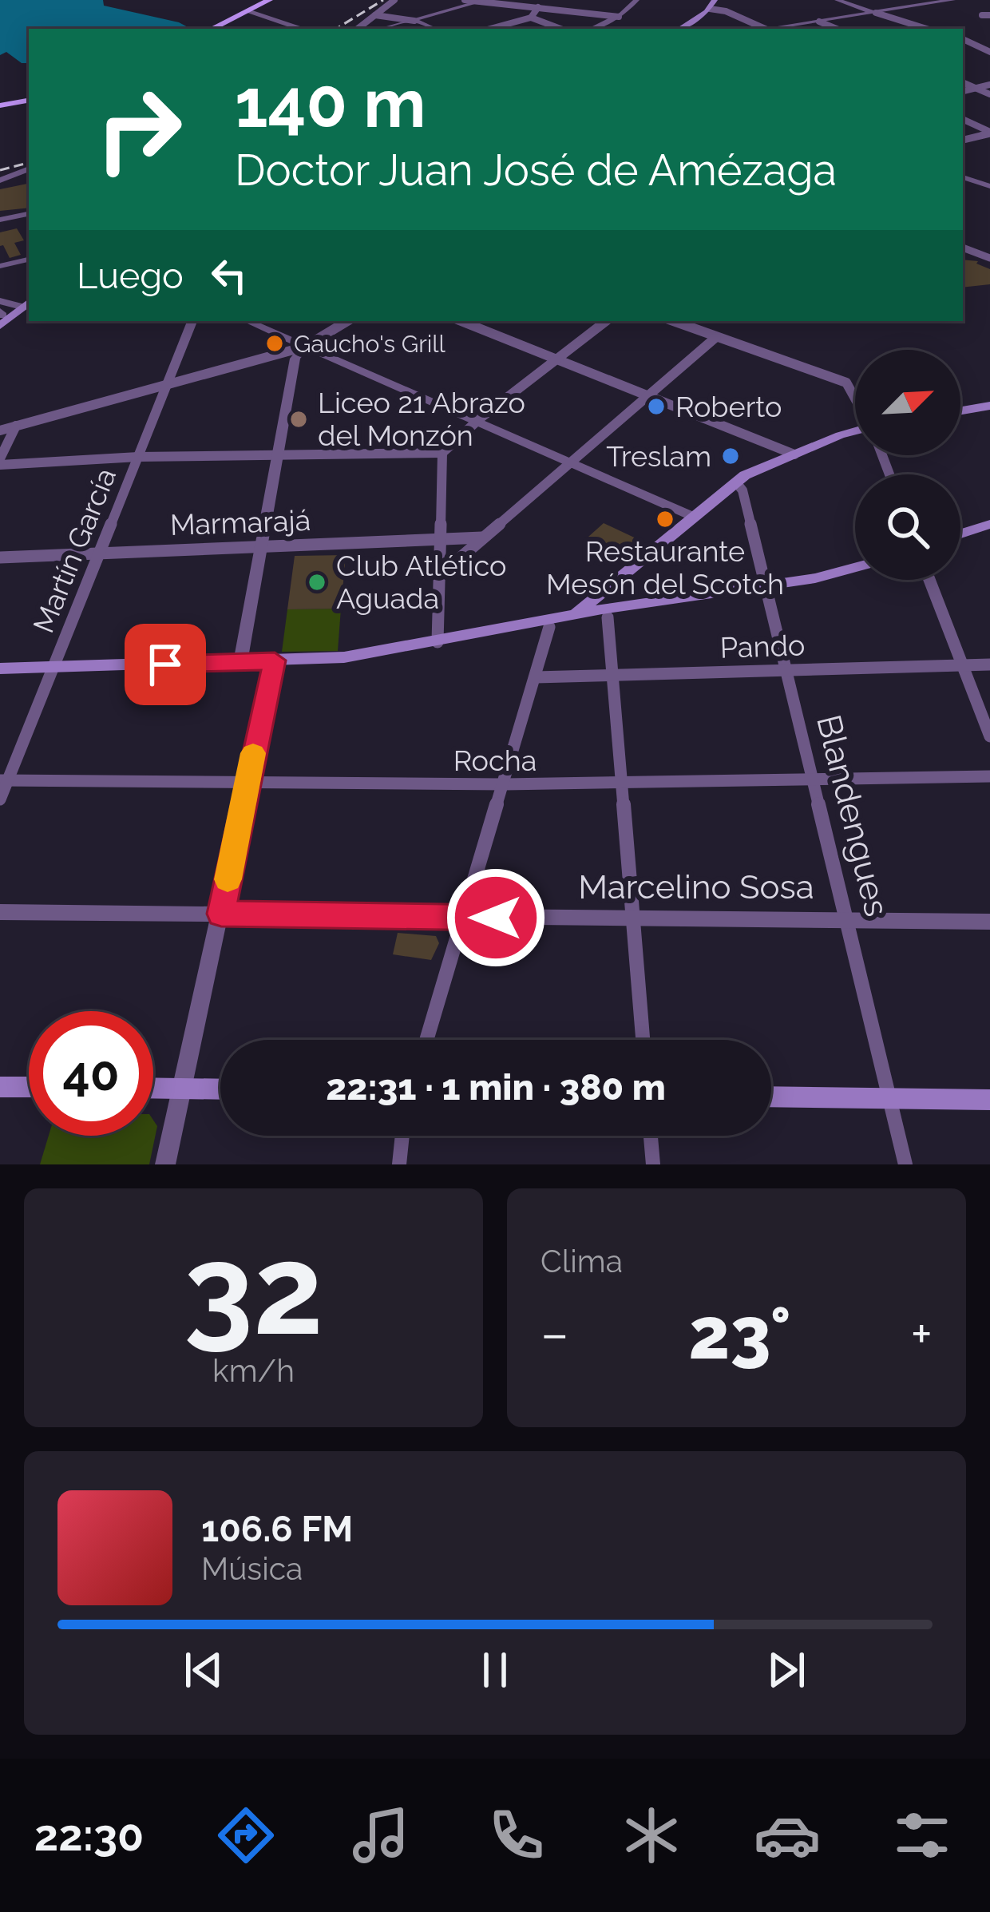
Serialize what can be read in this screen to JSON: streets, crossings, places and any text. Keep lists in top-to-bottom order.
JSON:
{
  "streets": {
    "street": [
      "Marmarajá",
      "Martín García",
      "Pando",
      "Rocha",
      "Blandengues",
      "Marcelino Sosa"
    ]
  },
  "crossings": [
    ["Marmarajá", "Martín García"],
    ["Martín García", "Rocha"],
    ["Pando", "Blandengues"],
    ["Rocha", "Blandengues"],
    ["Blandengues", "Marcelino Sosa"]
  ],
  "places": [
    "Gaucho's Grill",
    "Roberto",
    "Liceo 21 Abrazo del Monzón",
    "Treslam",
    "Restaurante Mesón del Scotch",
    "Club Atlético Aguada"
  ],
  "north": "top right",
  "page": {
    "turn": ["140 m", "Doctor Juan José de Amézaga"],
    "then": "Luego",
    "limit": "40",
    "trip": "22:31 · 1 min · 380 m",
    "tile": [
      ["32", "km/h"],
      "Clima"
    ],
    "heat": ["−", "23°", "+"],
    "song": ["106.6 FM", "Música"],
    "tabs": "22:30"
  }
}
